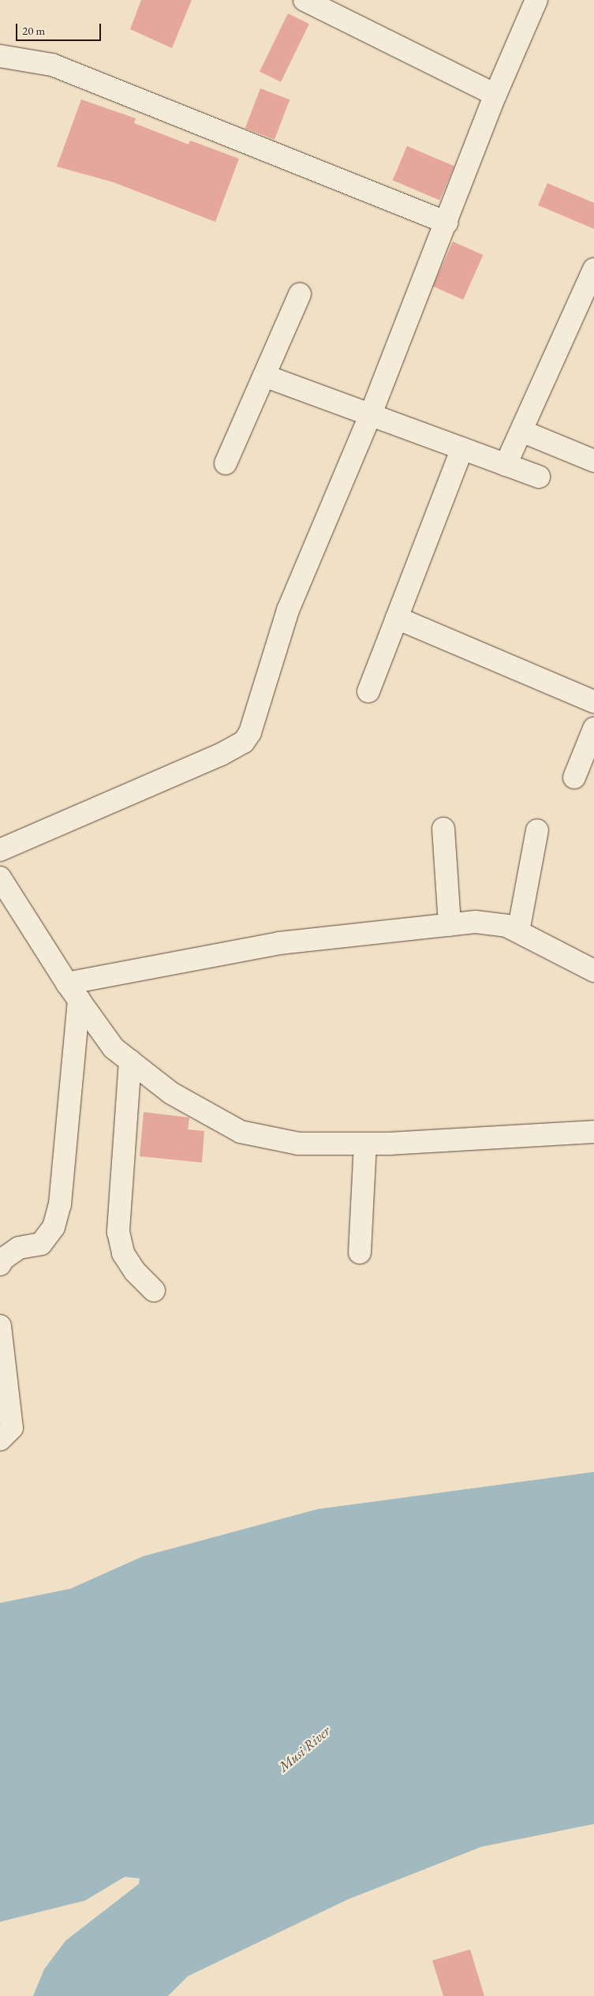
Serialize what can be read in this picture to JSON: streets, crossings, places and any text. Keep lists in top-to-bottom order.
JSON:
{
  "water": ["Musi River"],
  "scale_bar": "20 m"
}
